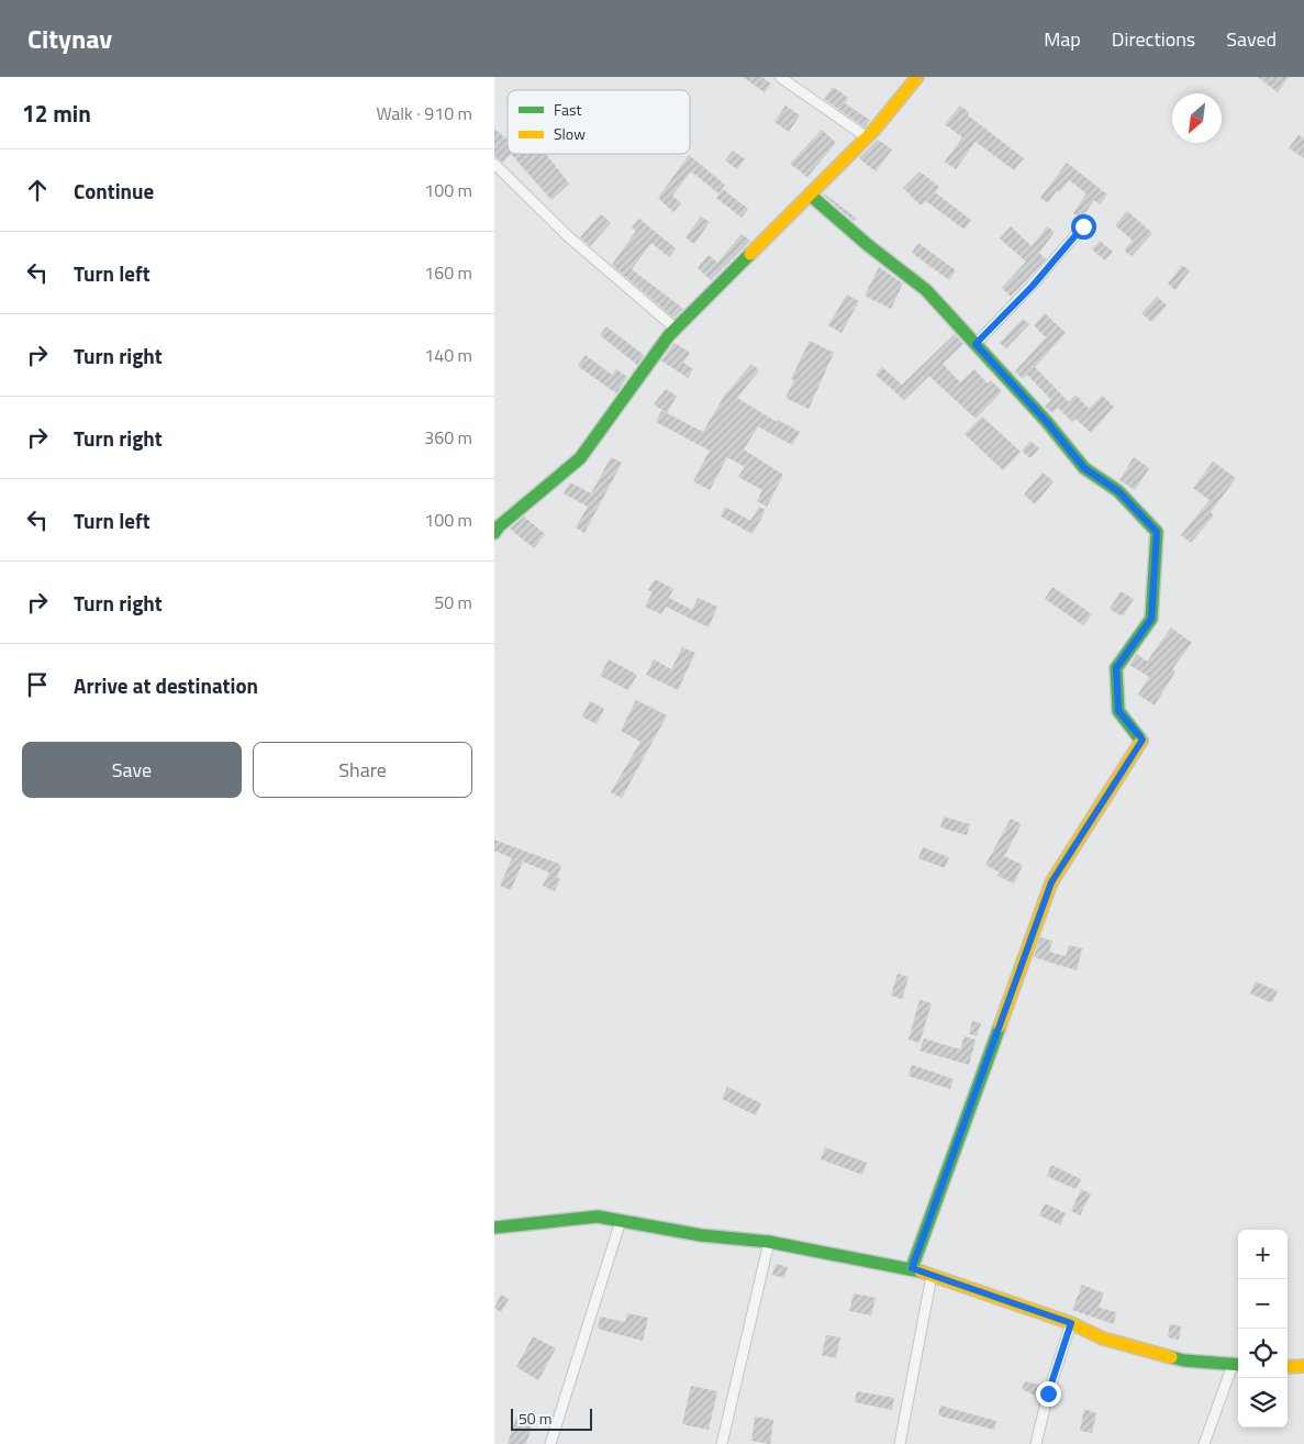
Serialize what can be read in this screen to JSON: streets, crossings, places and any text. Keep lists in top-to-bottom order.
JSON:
{
  "legend": ["Fast", "Slow"],
  "scale_bar": "50 m",
  "north": "bottom left",
  "page": {
    "header": "Citynav",
    "nav": ["Map", "Directions", "Saved"],
    "heading": ["12 min", "Walk · 910 m"],
    "list": [
      ["Continue", "100 m"],
      ["Turn left", "160 m"],
      ["Turn right", "140 m"],
      ["Turn right", "360 m"],
      ["Turn left", "100 m"],
      ["Turn right", "50 m"],
      "Arrive at destination"
    ],
    "buttons": ["Save", "Share"],
    "map_buttons": ["+", "−"],
    "scale": "50 m"
  }
}
